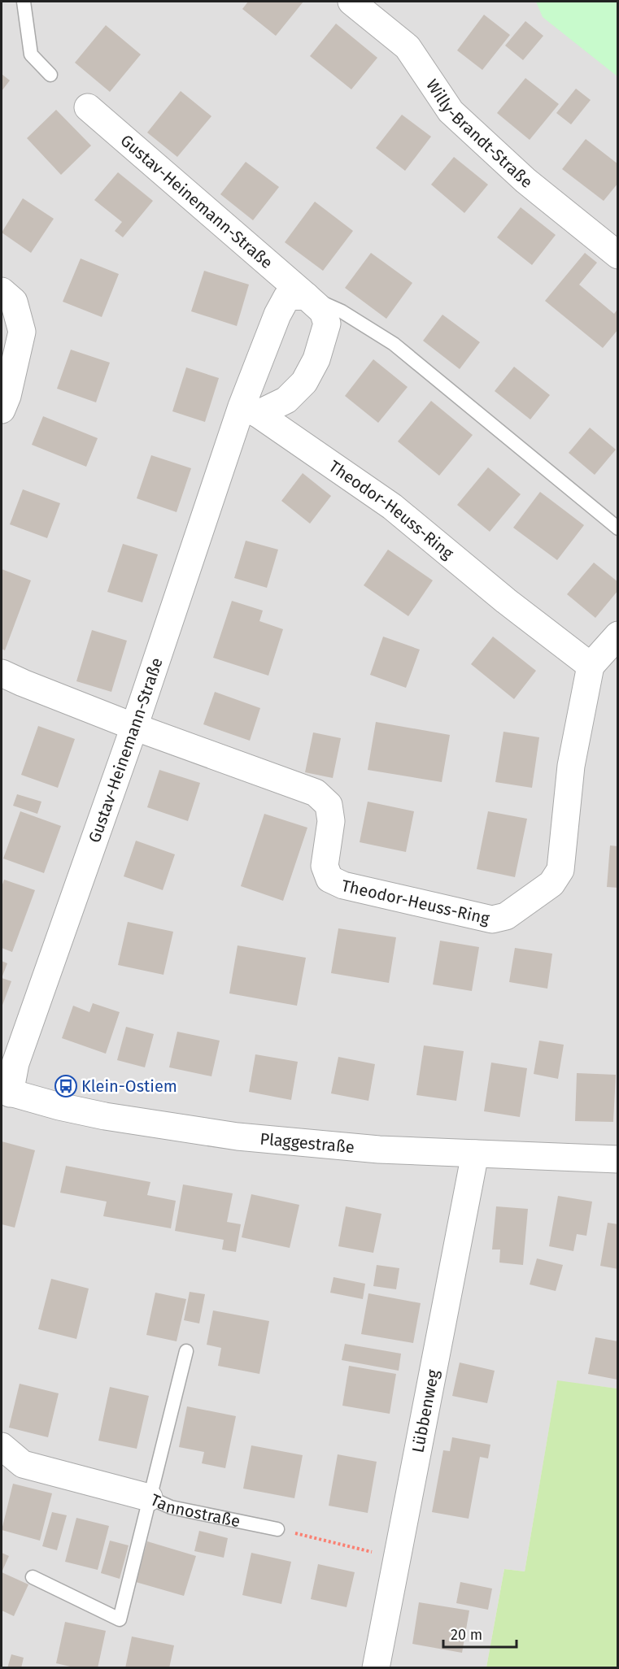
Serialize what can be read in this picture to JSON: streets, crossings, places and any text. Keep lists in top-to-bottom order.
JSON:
{
  "streets": {
    "street": [
      "Willy-Brandt-Straße",
      "Gustav-Heinemann-Straße",
      "Theodor-Heuss-Ring",
      "Plaggestraße",
      "Lübbenweg",
      "Tannostraße"
    ]
  },
  "crossings": [
    ["Gustav-Heinemann-Straße", "Theodor-Heuss-Ring"],
    ["Gustav-Heinemann-Straße", "Plaggestraße"],
    ["Plaggestraße", "Lübbenweg"]
  ],
  "places": {
    "bus stop": ["Klein-Ostiem"]
  },
  "scale_bar": "20 m"
}
